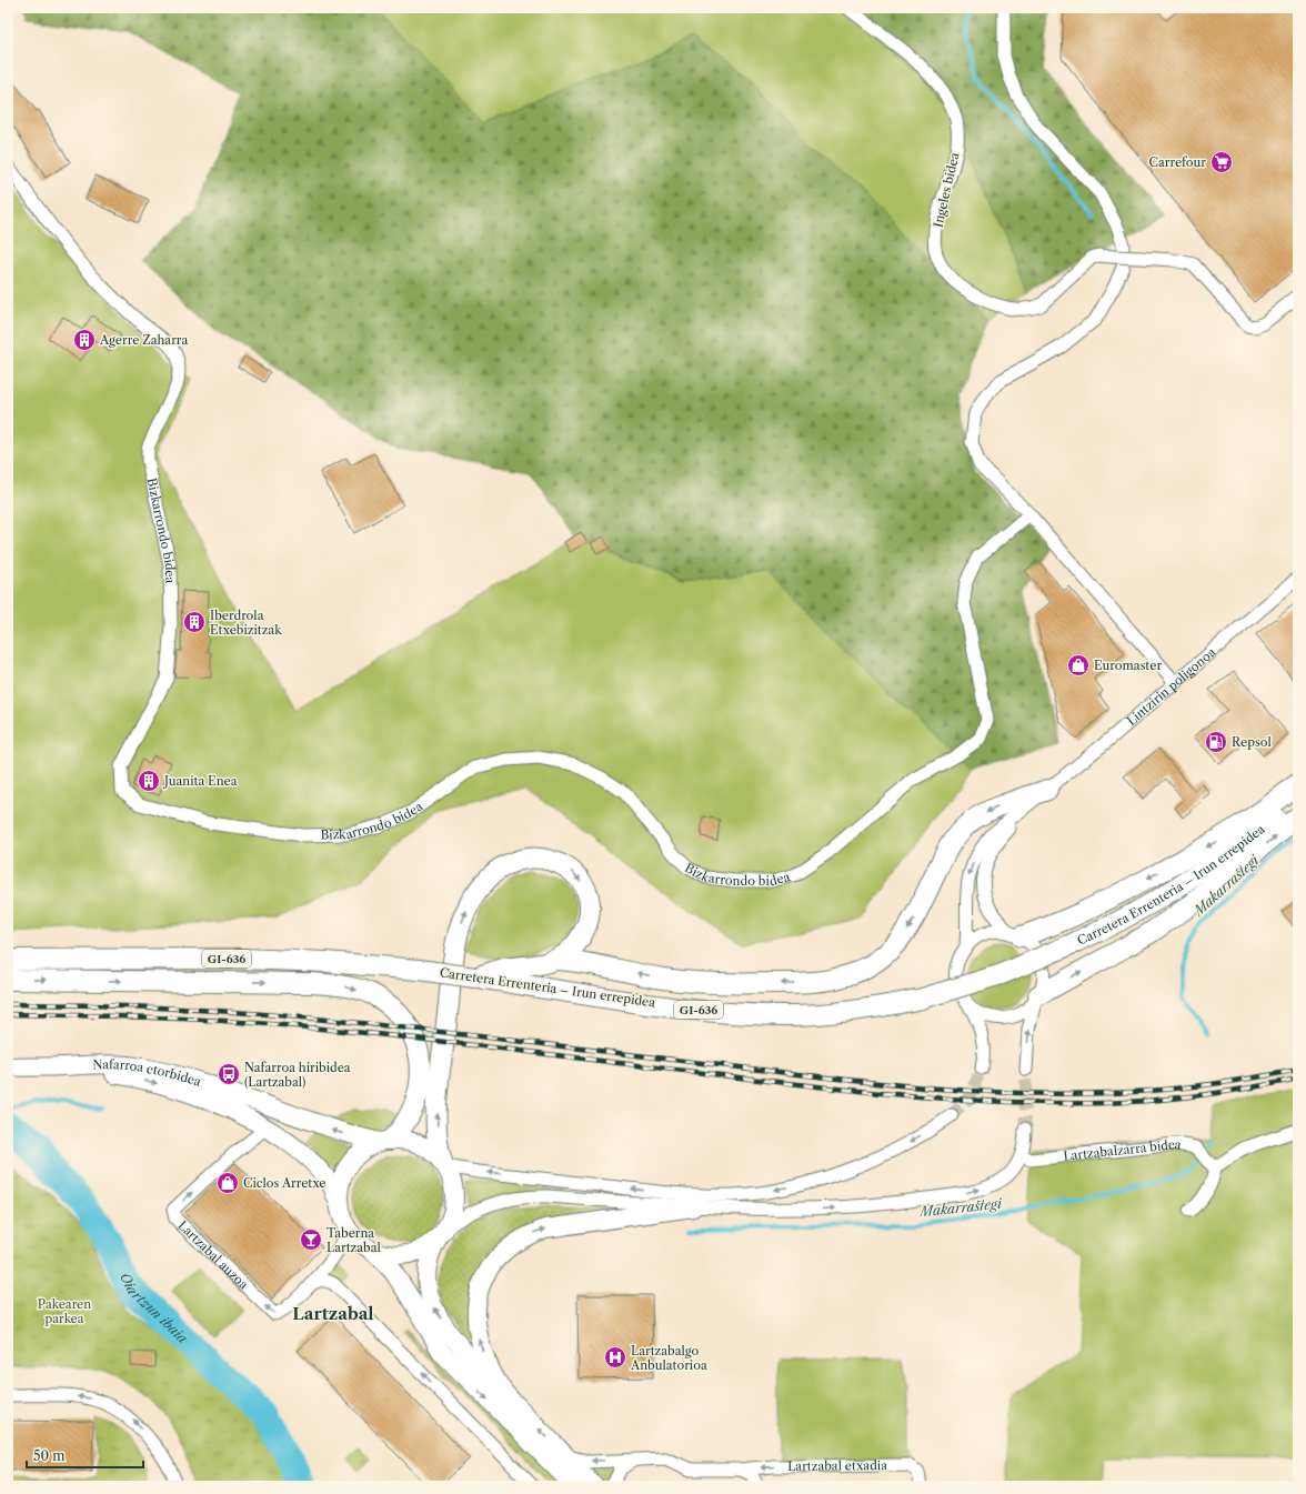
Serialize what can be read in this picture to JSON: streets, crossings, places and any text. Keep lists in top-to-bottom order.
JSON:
{
  "streets": {
    "main road": ["Carretera Errenteria – Irun errepidea", "GI-636", "Nafarroa etorbidea"],
    "street": [
      "Ingeles bidea",
      "Bizkarrondo bidea",
      "Lintzirin poligonoa",
      "Lartzabalzarra bidea",
      "Lartzabal auzoa",
      "Lartzabal etxadia"
    ]
  },
  "crossings": [
    ["Nafarroa etorbidea", "Lartzabal auzoa"]
  ],
  "one_way": ["Lartzabal etxadia"],
  "districts": ["Lartzabal"],
  "water": ["Makarrastegi", "Oiartzun ibaia"],
  "parks": ["Pakearen parkea"],
  "places": {
    "supermarket": ["Carrefour"],
    "building": ["Agerre Zaharra", "Iberdrola Etxebizitzak", "Juanita Enea"],
    "shop": ["Euromaster", "Ciclos Arretxe"],
    "fuel station": ["Repsol"],
    "bus stop": ["Nafarroa hiribidea (Lartzabal)"],
    "bar": ["Taberna Lartzabal"],
    "hospital": ["Lartzabalgo Anbulatorioa"]
  },
  "scale_bar": "50 m"
}
